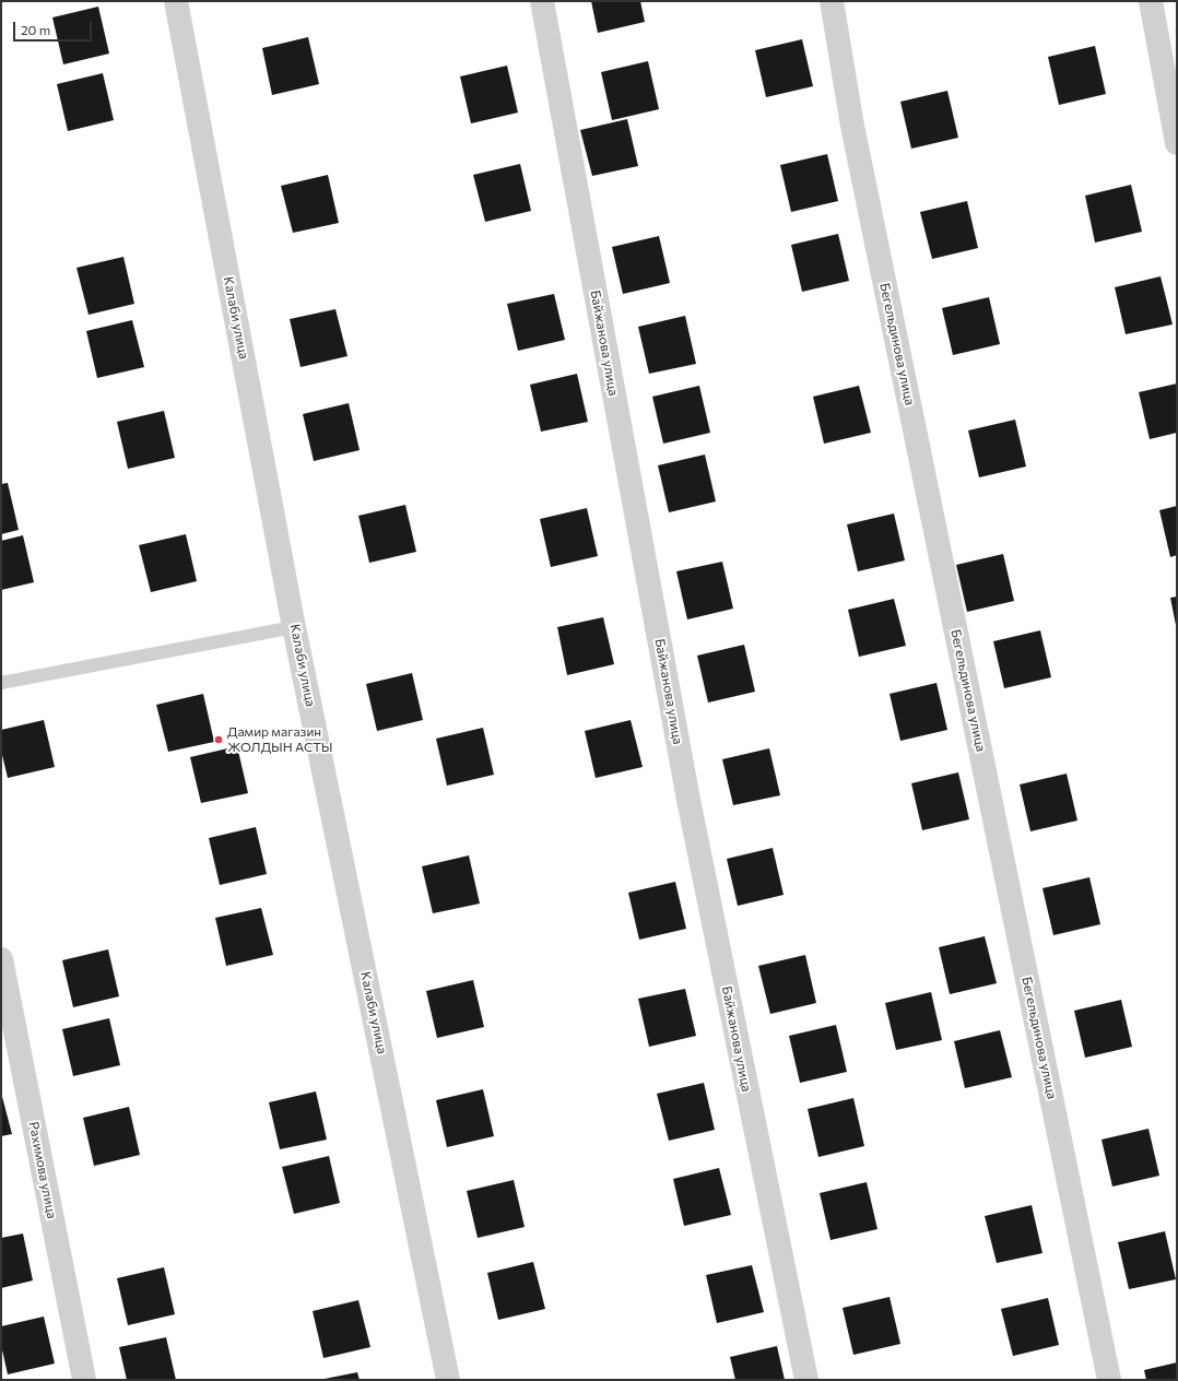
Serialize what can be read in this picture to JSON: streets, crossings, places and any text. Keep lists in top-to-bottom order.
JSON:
{
  "streets": {
    "street": [
      "Калаби улица",
      "Байжанова улица",
      "Бегельдинова улица",
      "Рахимова улица"
    ]
  },
  "places": ["Дамир магазин ЖОЛДЫН АСТЫ"],
  "scale_bar": "20 m"
}
